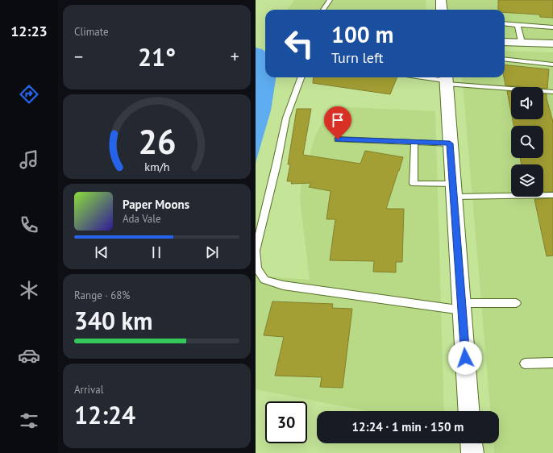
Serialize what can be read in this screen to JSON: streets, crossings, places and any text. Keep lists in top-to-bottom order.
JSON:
{
  "page": {
    "tabs": "12:23",
    "tile": [
      "Climate",
      ["Range · 68%", "340 km"],
      ["Arrival", "12:24"]
    ],
    "turn": ["100 m", "Turn left"],
    "heat": ["−", "21°", "+"],
    "song": ["Paper Moons", "Ada Vale"],
    "limit": "30",
    "trip": "12:24 · 1 min · 150 m",
    "gauge": ["26", "km/h"]
  }
}
